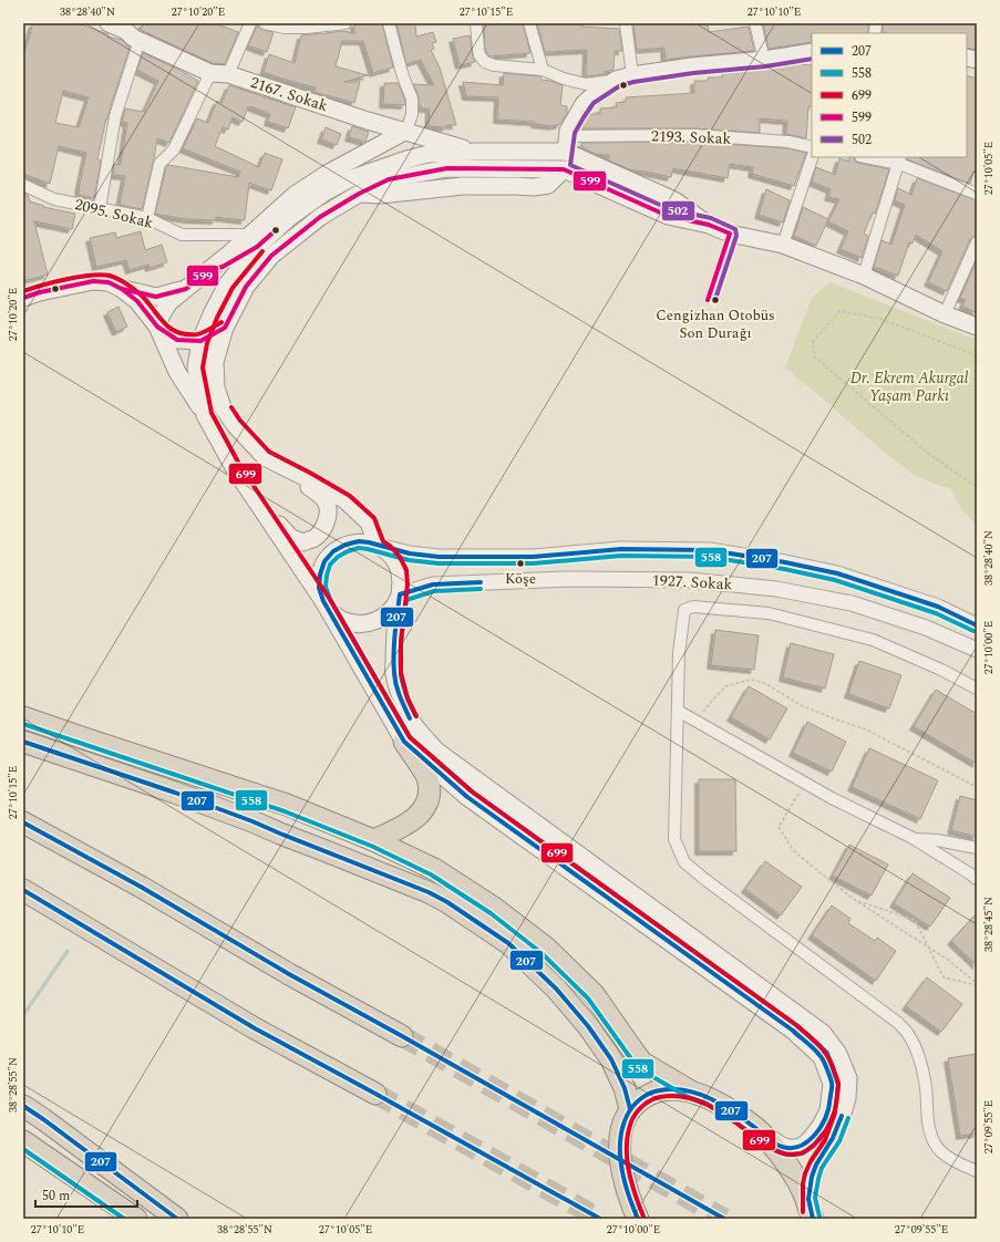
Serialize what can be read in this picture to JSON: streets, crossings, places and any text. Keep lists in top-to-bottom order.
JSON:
{
  "streets": {
    "main road": ["2167. Sokak"],
    "street": ["2193. Sokak", "2095. Sokak", "1927. Sokak"]
  },
  "parks": ["Dr. Ekrem Akurgal Yaşam Parkı"],
  "places": ["Cengizhan Otobüs Son Durağı", "Köşe"],
  "lines": [
    "transit line 502",
    "transit line 599",
    "transit line 699",
    "transit line 207",
    "transit line 558"
  ],
  "legend": [
    "207",
    "558",
    "699",
    "599",
    "502"
  ],
  "scale_bar": "50 m",
  "coordinates": [
    "38°28'40\"N",
    "27°10'20\"E",
    "27°10'15\"E",
    "27°10'10\"E",
    "27°10'05\"E",
    "27°10'00\"E",
    "38°28'45\"N",
    "38°28'55\"N",
    "27°09'55\"E"
  ]
}
